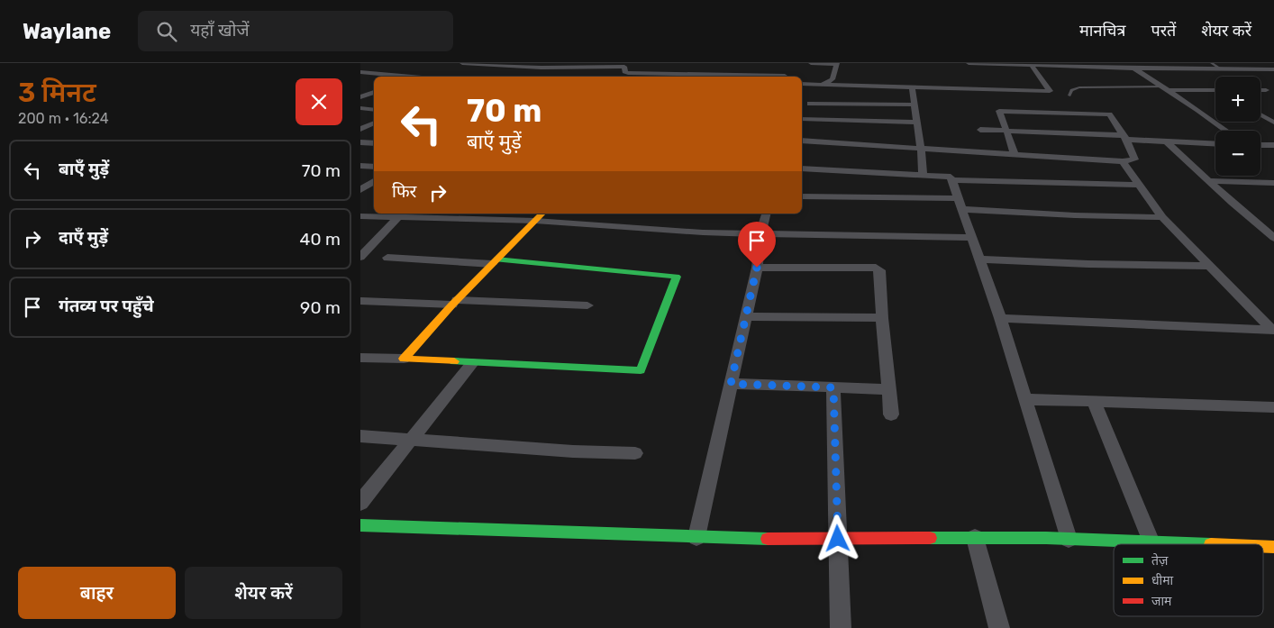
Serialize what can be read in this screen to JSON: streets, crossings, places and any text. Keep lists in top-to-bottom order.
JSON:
{
  "legend": ["तेज़", "धीमा", "जाम"],
  "page": {
    "header": "Waylane",
    "search": "यहाँ खोजें",
    "nav": ["मानचित्र", "परतें", "शेयर करें"],
    "heading": ["3 मिनट", "200 m · 16:24"],
    "map_buttons": ["+", "−"],
    "turn": ["70 m", "बाएँ मुड़ें"],
    "list": [
      {
        "name": "बाएँ मुड़ें",
        "value": "70 m"
      },
      {
        "name": "दाएँ मुड़ें",
        "value": "40 m"
      },
      {
        "name": "गंतव्य पर पहुँचे",
        "value": "90 m"
      }
    ],
    "then": "फिर",
    "buttons": ["बाहर", "शेयर करें"]
  }
}
